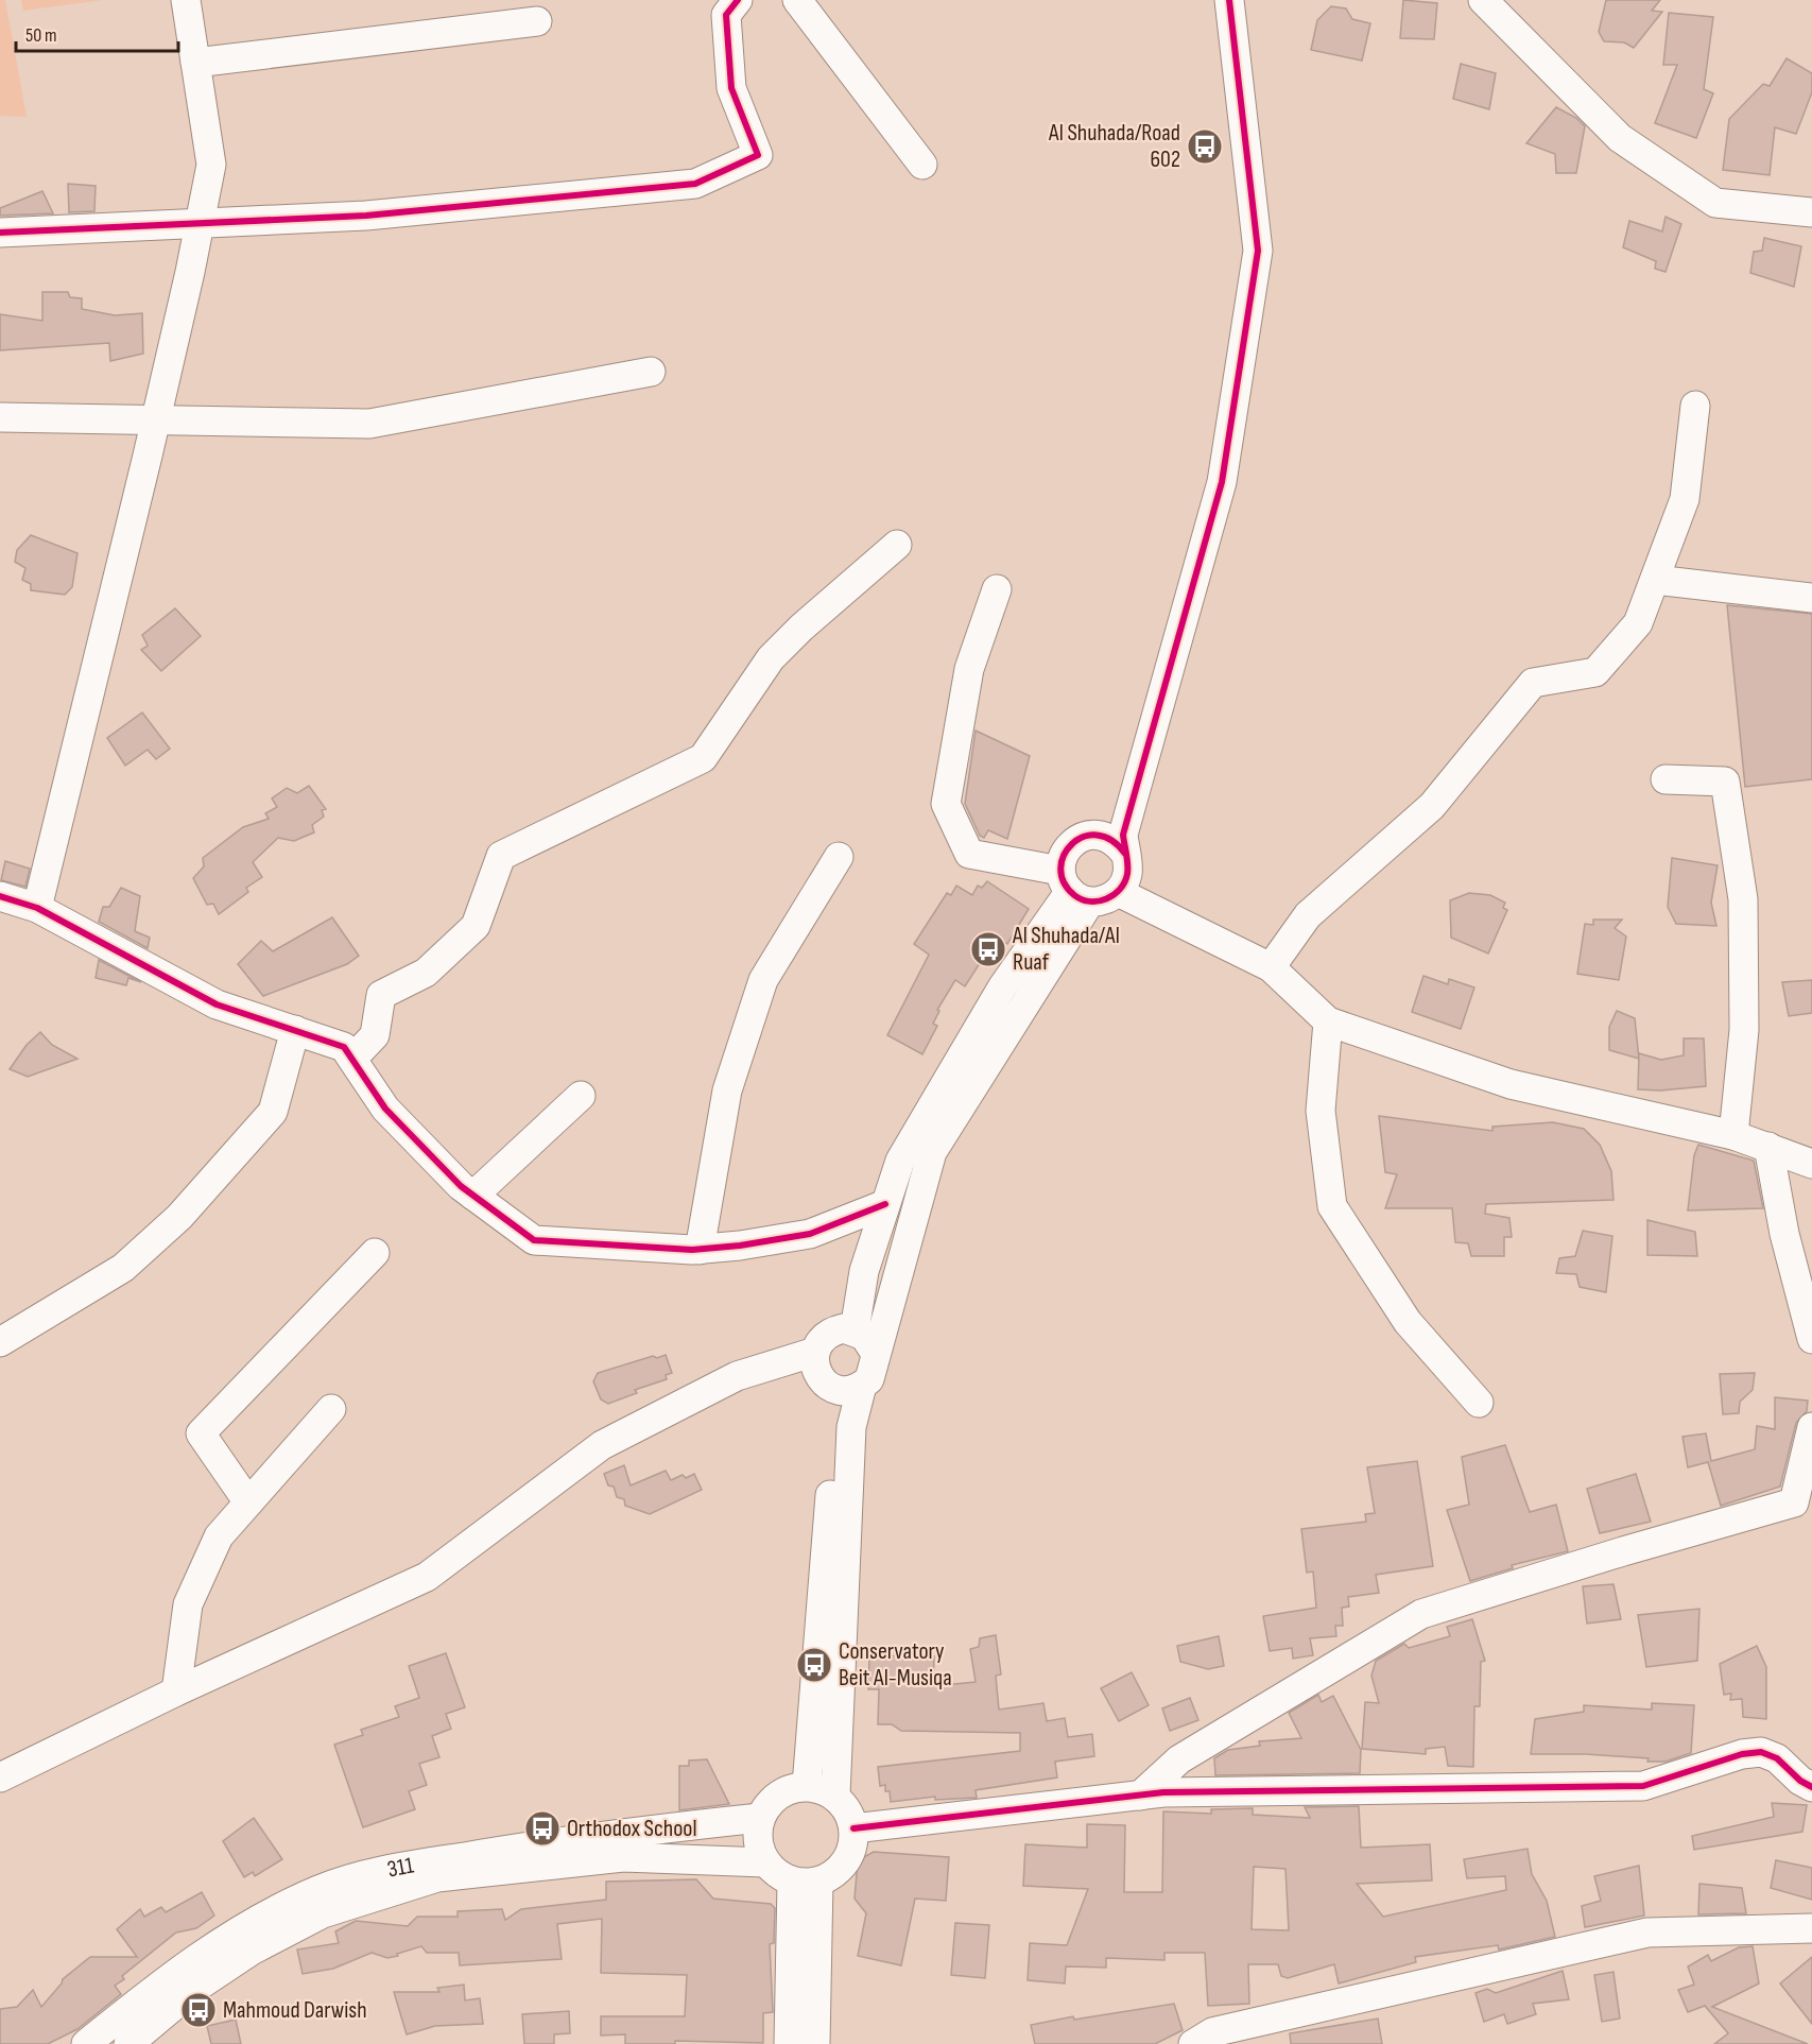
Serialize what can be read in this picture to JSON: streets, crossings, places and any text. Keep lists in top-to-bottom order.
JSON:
{
  "streets": {
    "street": ["311"]
  },
  "places": {
    "bus stop": [
      "Al Shuhada/Road 602",
      "Al Shuhada/Al Ruaf",
      "Conservatory Beit Al-Musiqa",
      "Orthodox School",
      "Mahmoud Darwish"
    ]
  },
  "scale_bar": "50 m"
}
